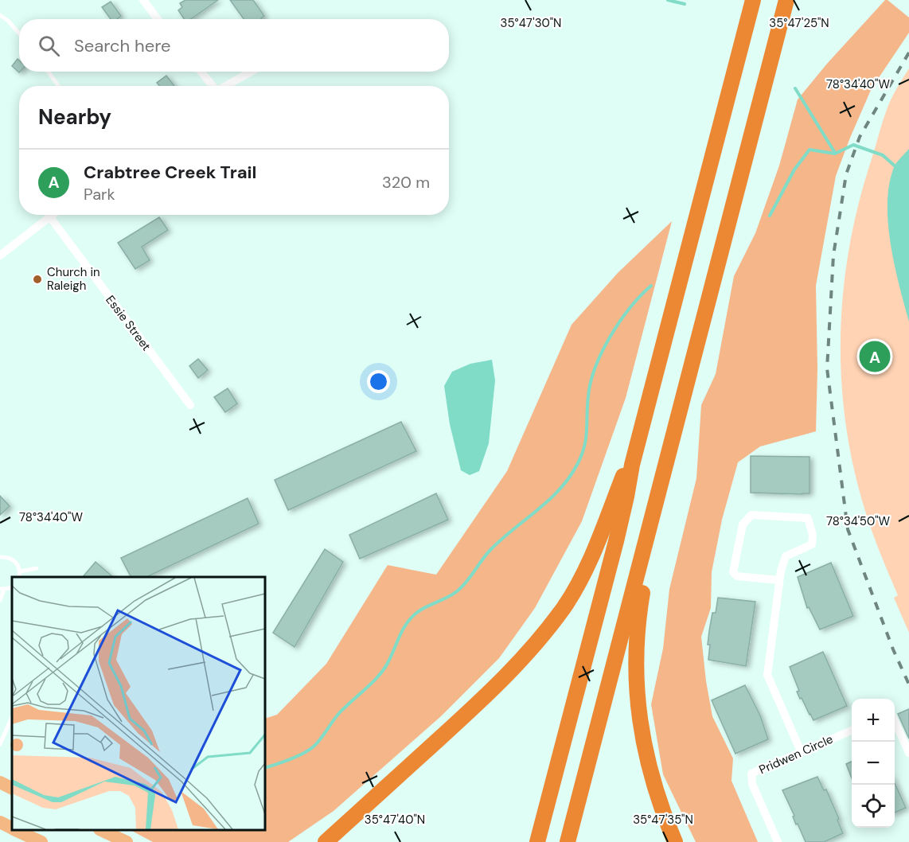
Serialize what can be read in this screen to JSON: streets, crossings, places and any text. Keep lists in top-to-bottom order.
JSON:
{
  "streets": {
    "street": ["Essie Street", "Pridwen Circle"]
  },
  "places": ["Church in Raleigh"],
  "page": {
    "search": "Search here",
    "heading": "Nearby",
    "list": [
      {
        "mark": "A",
        "name": "Crabtree Creek Trail",
        "note": "Park",
        "value": "320 m"
      }
    ],
    "pins": "A",
    "map_buttons": ["+", "−"]
  },
  "coordinates": [
    "35°47'25\"N",
    "35°47'30\"N",
    "78°34'40\"W",
    "78°34'50\"W",
    "35°47'40\"N",
    "35°47'35\"N"
  ]
}
